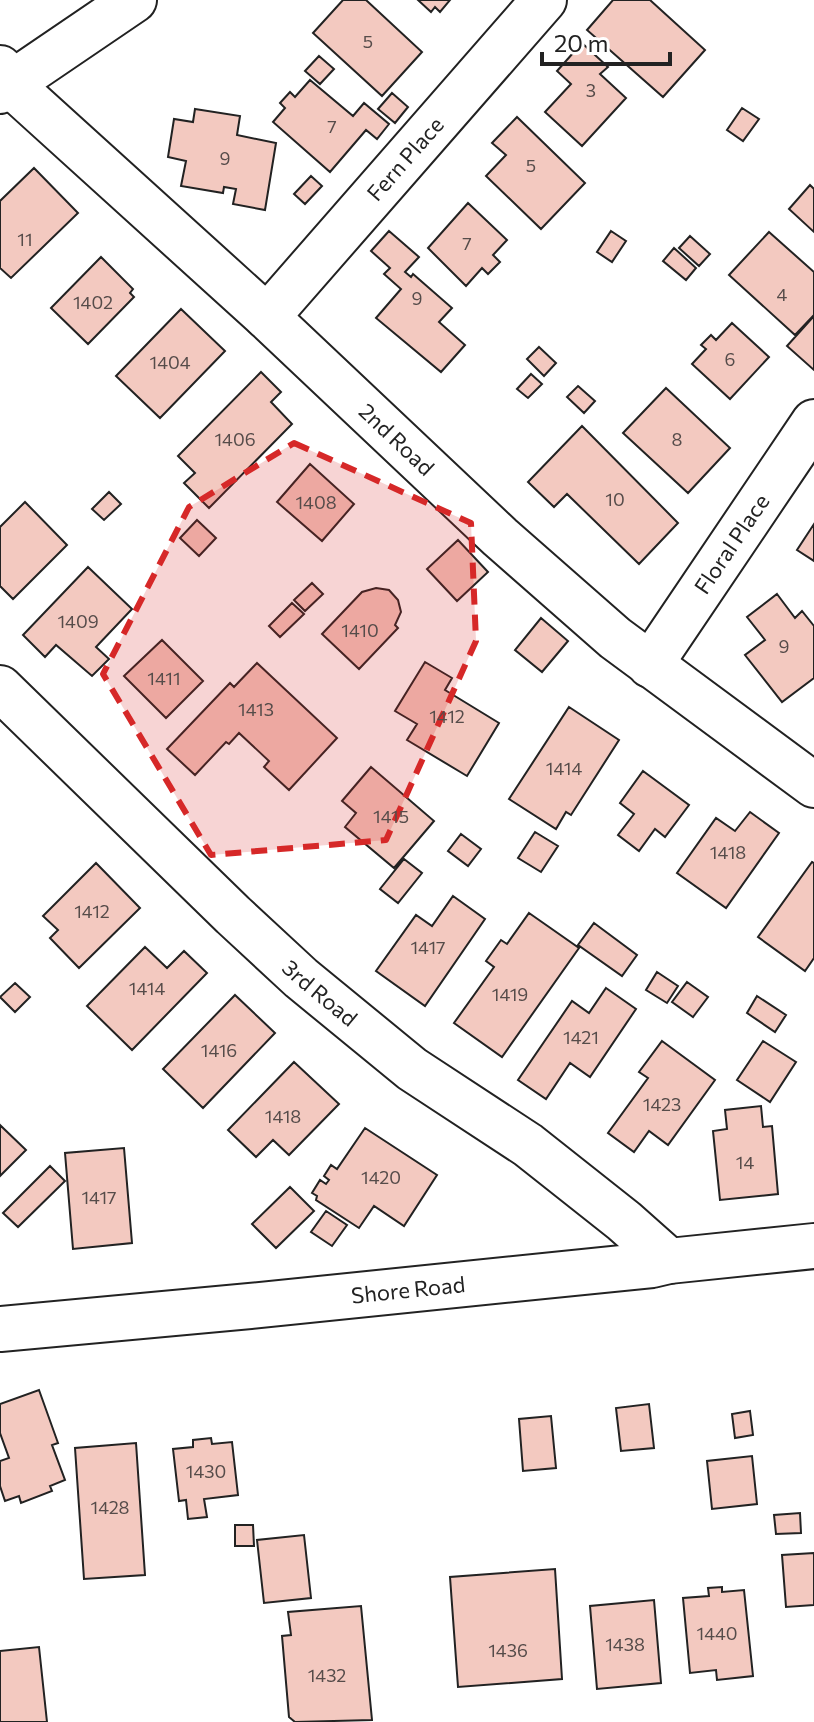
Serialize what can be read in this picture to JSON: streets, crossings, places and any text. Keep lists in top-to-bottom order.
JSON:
{
  "streets": {
    "street": [
      "Fern Place",
      "2nd Road",
      "Floral Place",
      "3rd Road",
      "Shore Road"
    ]
  },
  "crossings": [
    ["Fern Place", "2nd Road"],
    ["2nd Road", "Floral Place"],
    ["3rd Road", "Shore Road"]
  ],
  "house_numbers": [
    "5",
    "3",
    "7",
    "9",
    "5",
    "11",
    "7",
    "4",
    "9",
    "1402",
    "6",
    "1404",
    "1406",
    "8",
    "10",
    "1408",
    "1409",
    "1410",
    "9",
    "1411",
    "1413",
    "1412",
    "1414",
    "1415",
    "1418",
    "1412",
    "1417",
    "1414",
    "1419",
    "1421",
    "1416",
    "1423",
    "1418",
    "14",
    "1420",
    "1417",
    "1430",
    "1428",
    "1440",
    "1438",
    "1436",
    "1432"
  ],
  "scale_bar": "20 m"
}
